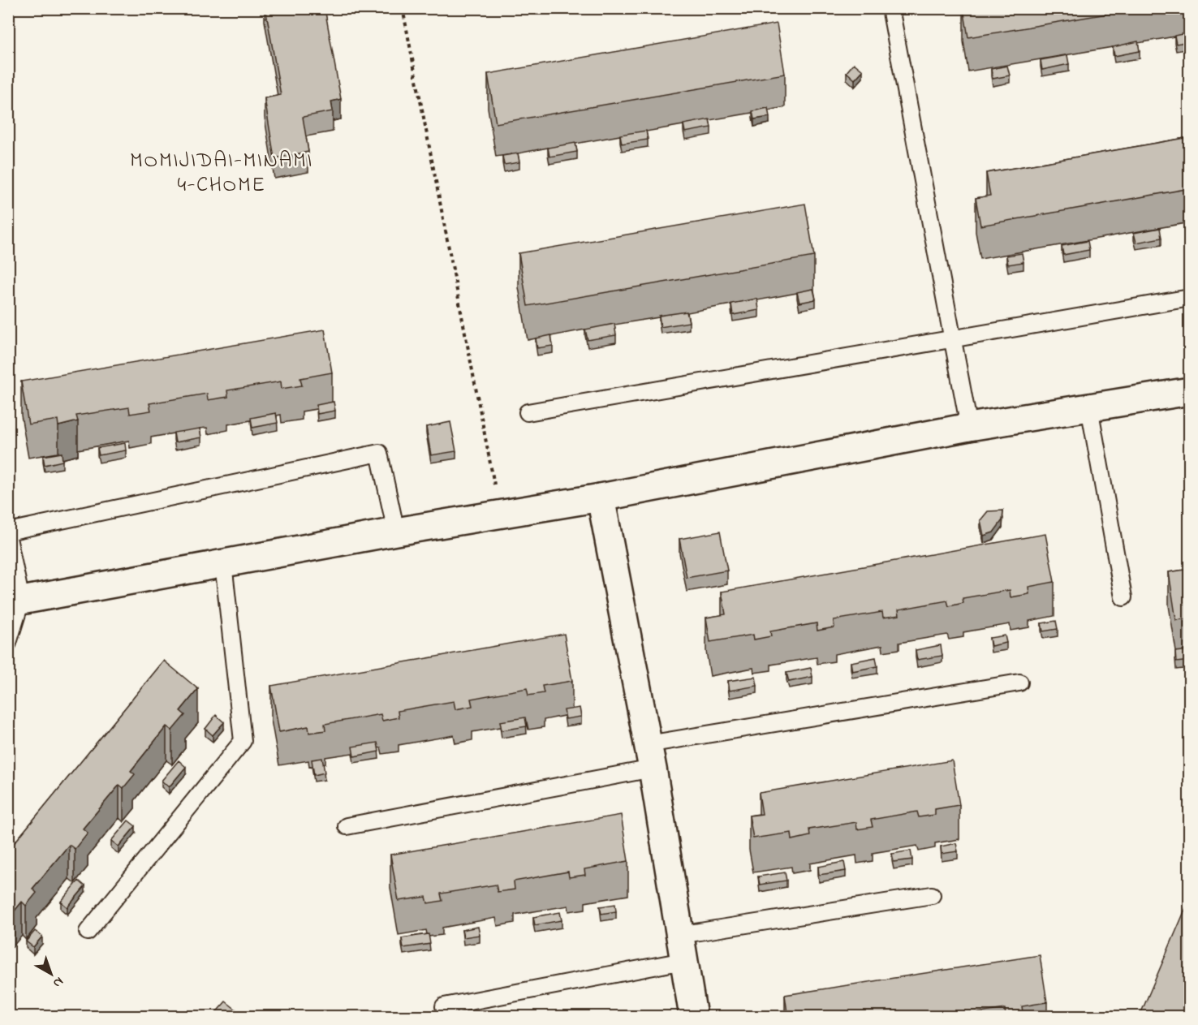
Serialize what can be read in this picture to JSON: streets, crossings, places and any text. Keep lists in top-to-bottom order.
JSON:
{
  "districts": ["MOMIJIDAI-MINAMI 4-CHOME"],
  "north": "bottom right"
}
